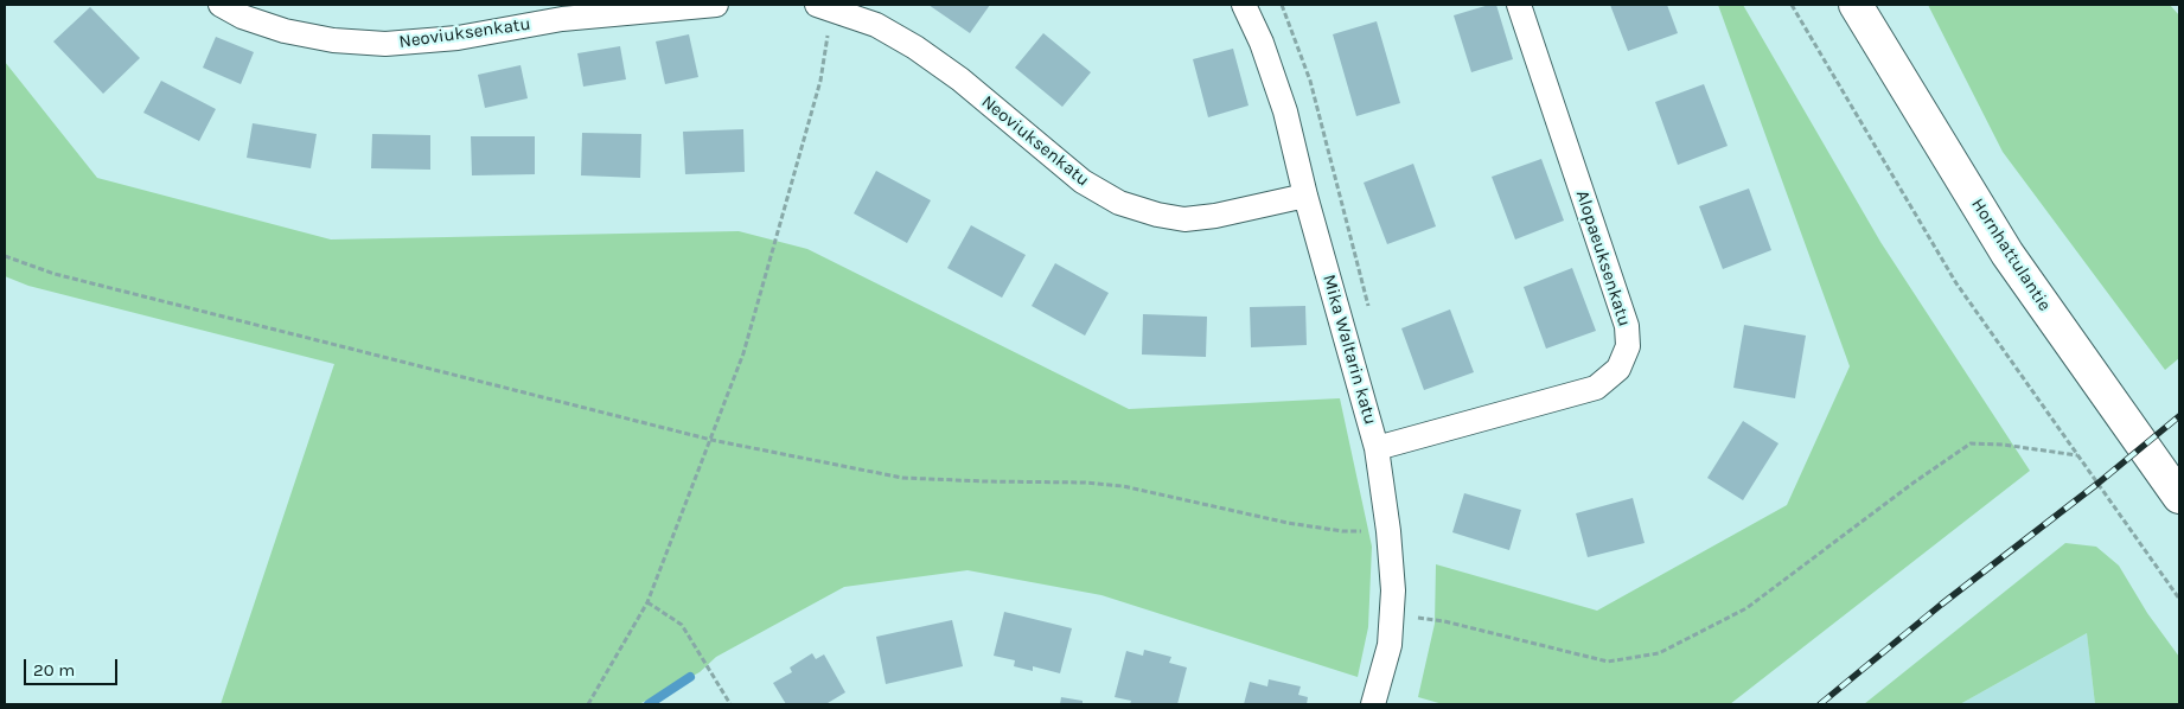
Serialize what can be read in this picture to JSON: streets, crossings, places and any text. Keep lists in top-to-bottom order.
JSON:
{
  "streets": {
    "street": [
      "Neoviuksenkatu",
      "Hornhattulantie",
      "Alopaeuksenkatu",
      "Mika Waltarin katu"
    ]
  },
  "crossings": [
    ["Neoviuksenkatu", "Mika Waltarin katu"],
    ["Alopaeuksenkatu", "Mika Waltarin katu"]
  ],
  "scale_bar": "20 m"
}
